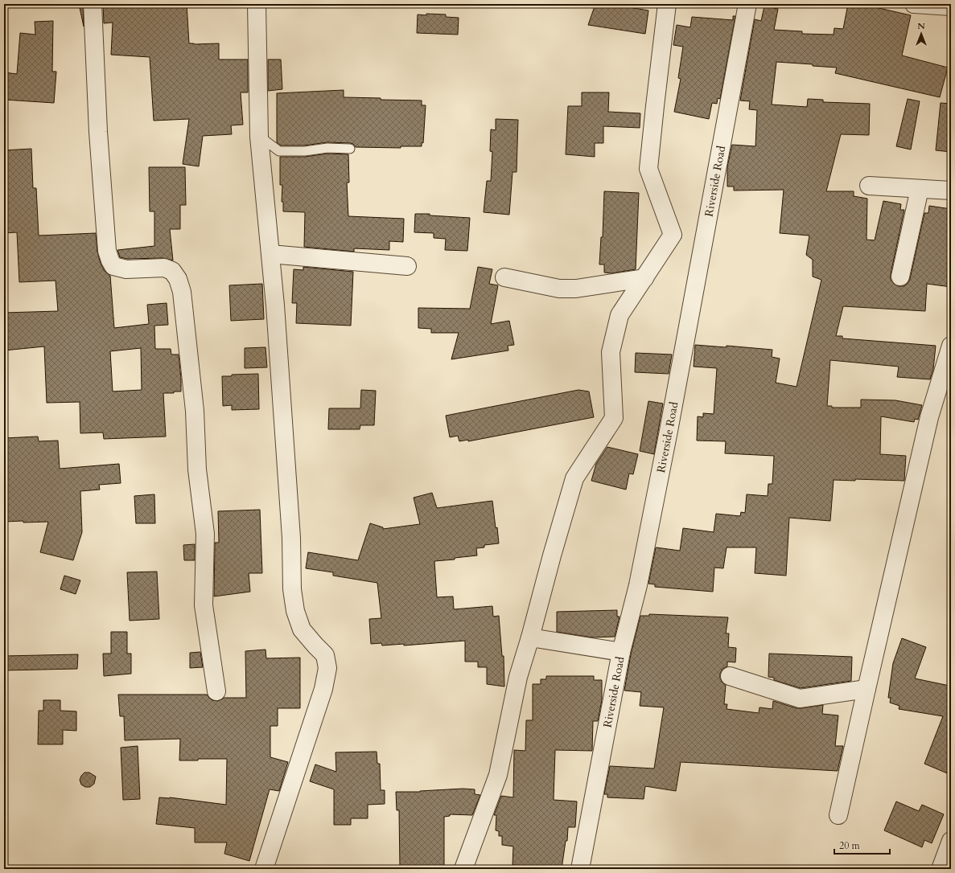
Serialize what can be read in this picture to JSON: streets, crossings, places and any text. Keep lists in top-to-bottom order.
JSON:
{
  "streets": {
    "street": ["Riverside Road"]
  },
  "scale_bar": "20 m",
  "north": "top"
}
